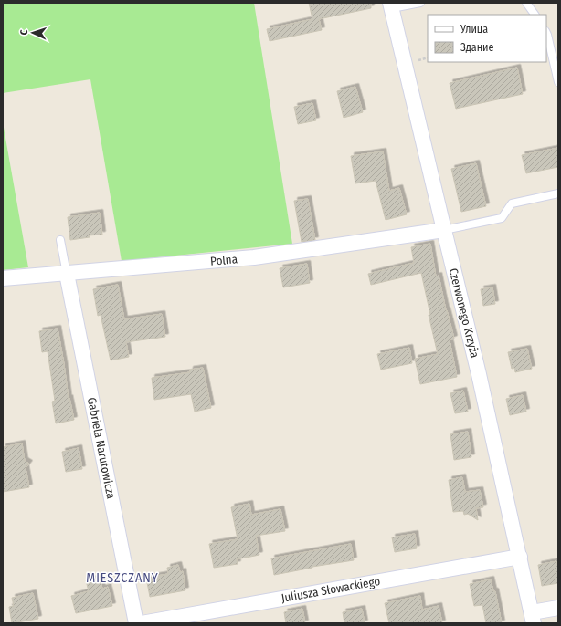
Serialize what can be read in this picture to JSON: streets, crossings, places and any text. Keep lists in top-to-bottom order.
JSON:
{
  "streets": {
    "street": [
      "Polna",
      "Czerwonego Krzyża",
      "Gabriela Narutowicza",
      "Juliusza Słowackiego"
    ]
  },
  "crossings": [
    ["Polna", "Czerwonego Krzyża"],
    ["Polna", "Gabriela Narutowicza"],
    ["Czerwonego Krzyża", "Juliusza Słowackiego"]
  ],
  "districts": ["MIESZCZANY"],
  "legend": ["Улица", "Здание"],
  "north": "left"
}
